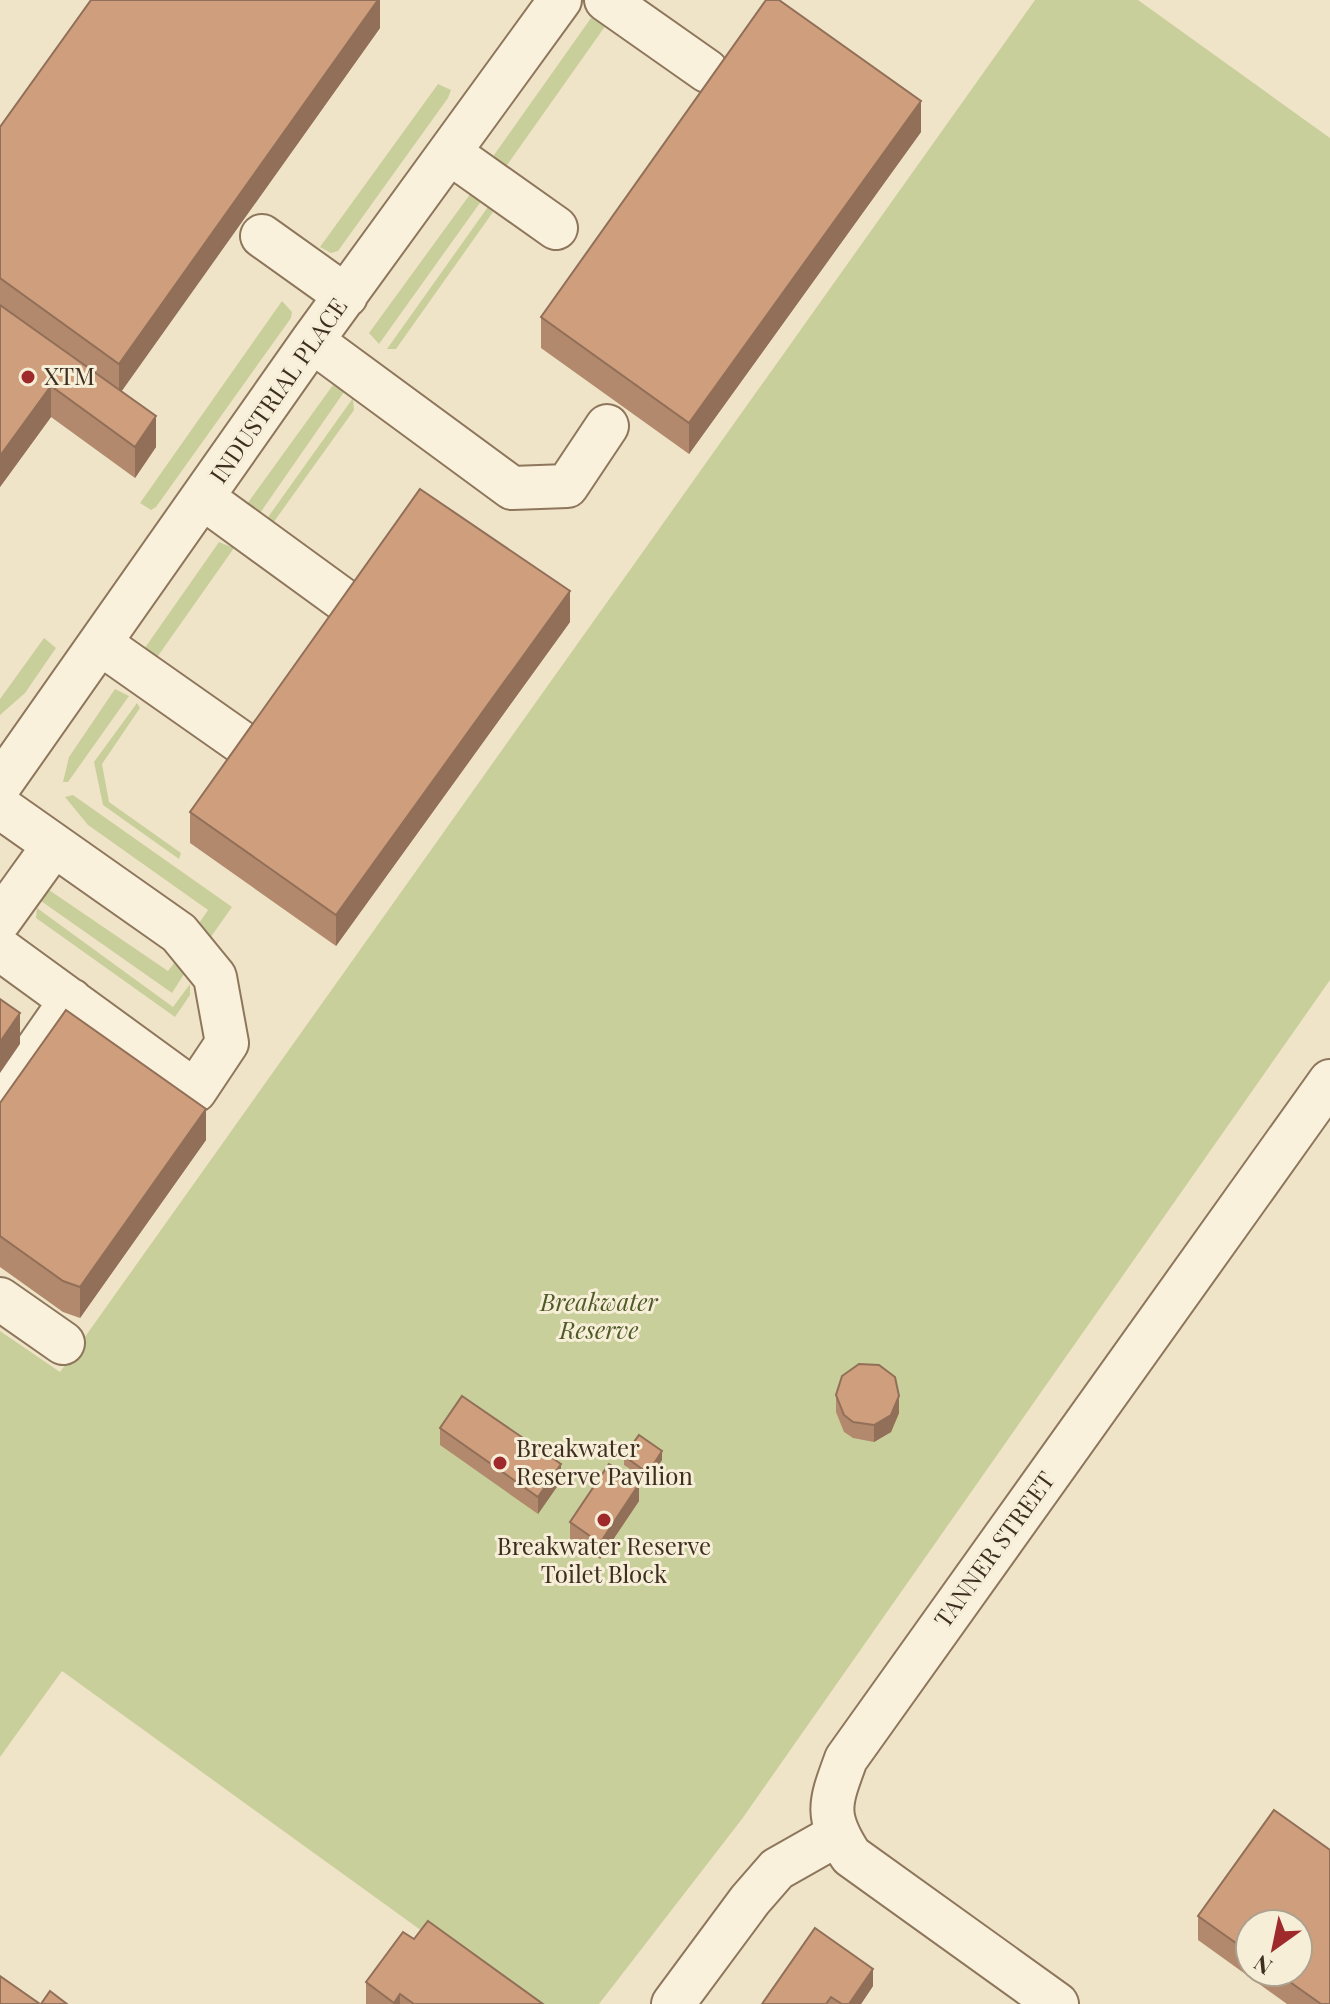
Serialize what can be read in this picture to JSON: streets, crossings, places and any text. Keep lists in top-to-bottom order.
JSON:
{
  "streets": {
    "street": ["INDUSTRIAL PLACE", "TANNER STREET"]
  },
  "parks": ["Breakwater Reserve"],
  "places": ["XTM", "Breakwater Reserve Pavilion", "Breakwater Reserve Toilet Block"],
  "north": "bottom left"
}
